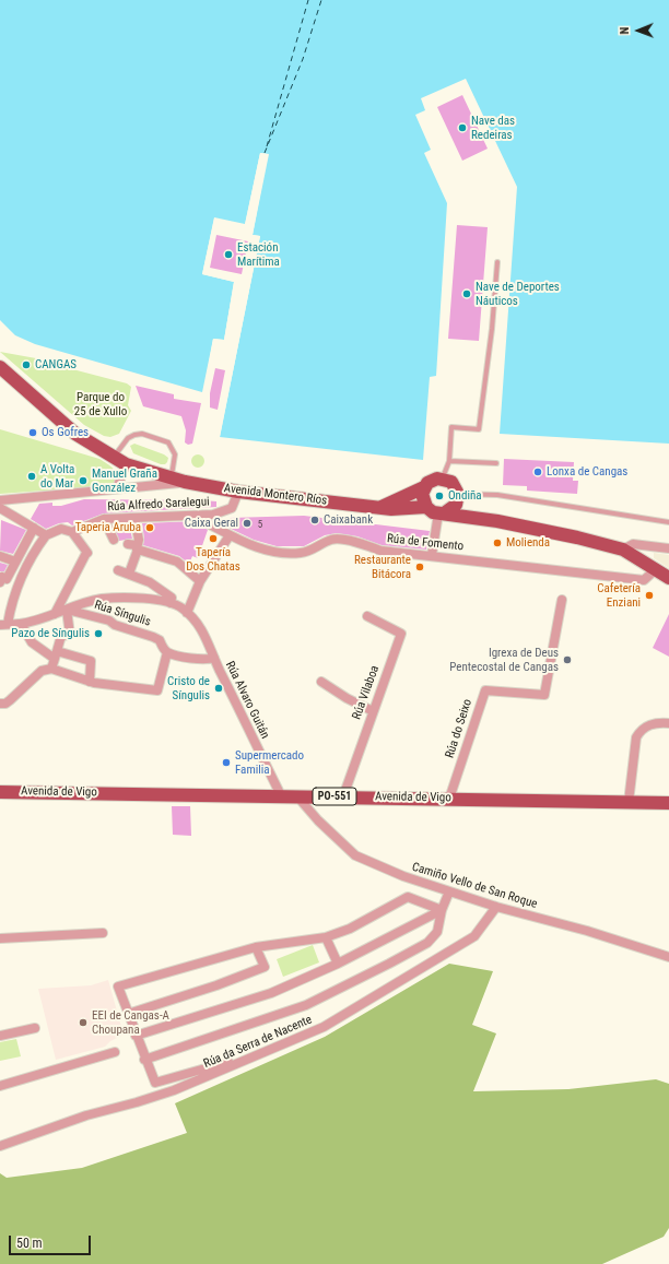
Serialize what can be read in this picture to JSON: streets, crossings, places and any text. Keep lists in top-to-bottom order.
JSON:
{
  "streets": {
    "main road": ["Avenida Montero Ríos", "Avenida de Vigo", "PO-551"],
    "street": [
      "Rúa Alfredo Saralegui",
      "Rúa de Fomento",
      "Rúa Síngulis",
      "Rúa Vilaboa",
      "Rúa Alvaro Guitán",
      "Rúa do Seixo",
      "Camiño Vello de San Roque",
      "Rúa da Serra de Nacente"
    ]
  },
  "crossings": [
    ["Avenida Montero Ríos", "Rúa Alfredo Saralegui"],
    ["Rúa Alfredo Saralegui", "Rúa de Fomento"],
    ["Rúa Vilaboa", "Avenida de Vigo"],
    ["Rúa Alvaro Guitán", "Avenida de Vigo"],
    ["Rúa do Seixo", "Avenida de Vigo"],
    ["Avenida de Vigo", "Camiño Vello de San Roque"],
    ["Camiño Vello de San Roque", "Rúa da Serra de Nacente"]
  ],
  "parks": ["Parque do 25 de Xullo"],
  "places": [
    "Nave das Redeiras",
    "Estación Marítima",
    "Nave de Deportes Náuticos",
    "CANGAS",
    "Os Gofres",
    "Lonxa de Cangas",
    "A Volta do Mar",
    "Manuel Graña González",
    "Ondiña",
    "Caixabank",
    "Caixa Geral",
    "Taperia Aruba",
    "Tapería Dos Chatas",
    "Molienda",
    "Restaurante Bitácora",
    "Cafetería Enziani",
    "Pazo de Síngulis",
    "Igrexa de Deus Pentecostal de Cangas",
    "Cristo de Síngulis",
    "Supermercado Familia",
    "EEI de Cangas-A Choupana"
  ],
  "house_numbers": ["5"],
  "scale_bar": "50 m",
  "north": "left"
}
